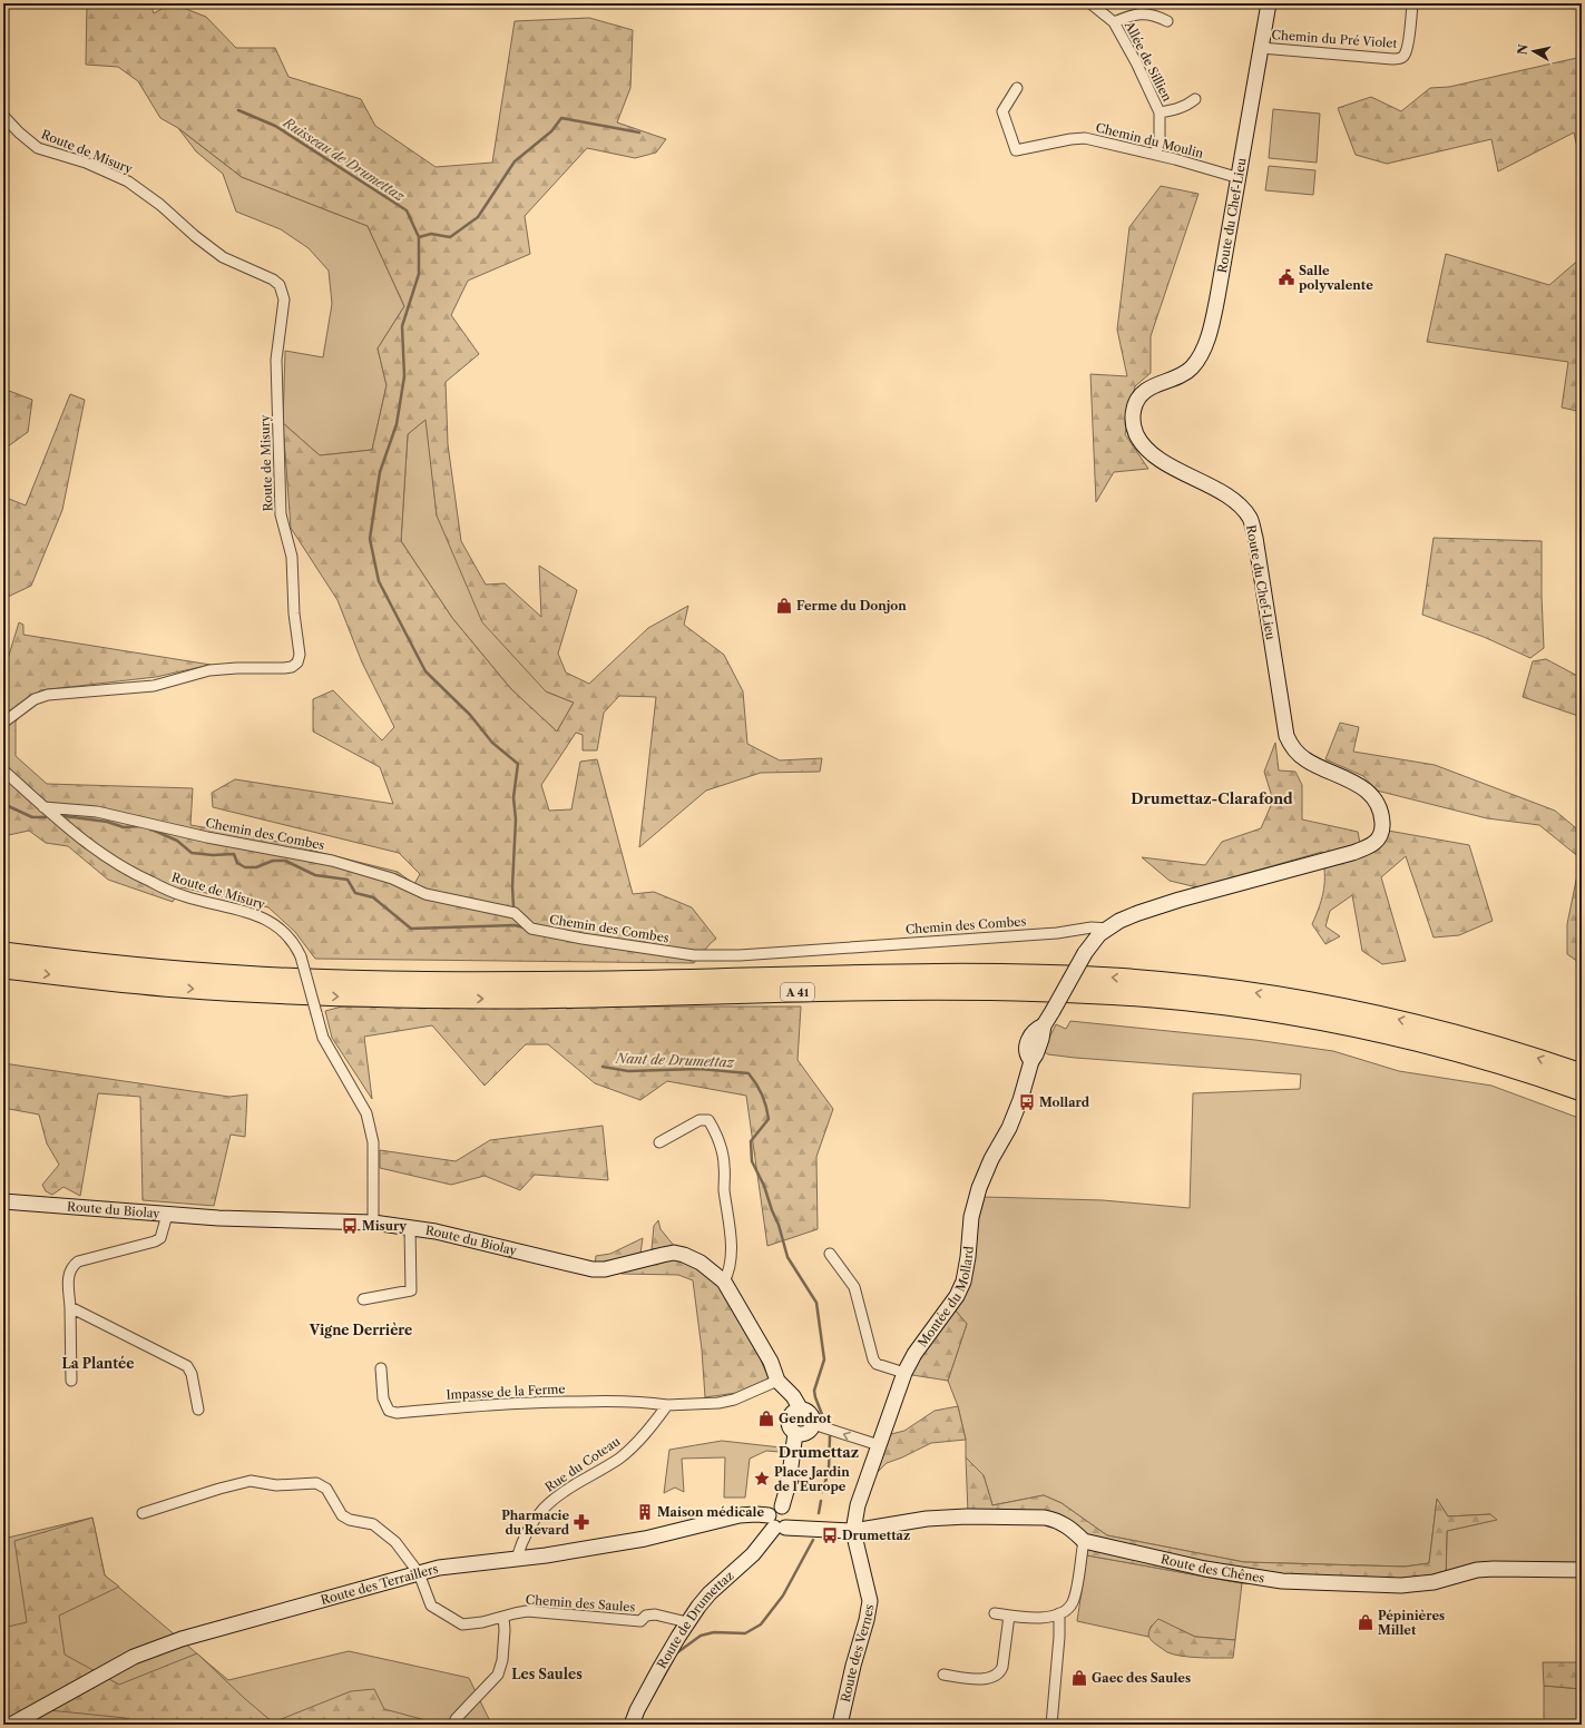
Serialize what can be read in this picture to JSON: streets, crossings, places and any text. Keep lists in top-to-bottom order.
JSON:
{
  "streets": {
    "highway": ["A 41"],
    "street": [
      "Chemin du Pré Violet",
      "Allée de Sillien",
      "Chemin du Moulin",
      "Route de Misury",
      "Route du Chef-Lieu",
      "Chemin des Combes",
      "Route du Biolay",
      "Montée du Mollard",
      "Impasse de la Ferme",
      "Rue du Coteau",
      "Route des Chênes",
      "Route des Terraillers",
      "Chemin des Saules",
      "Route de Drumettaz",
      "Route des Vernes"
    ]
  },
  "crossings": [
    ["Chemin du Pré Violet", "Route du Chef-Lieu"],
    ["Allée de Sillien", "Chemin du Moulin"],
    ["Chemin du Moulin", "Route du Chef-Lieu"],
    ["Route de Misury", "Chemin des Combes"],
    ["Route de Misury", "Route du Biolay"],
    ["Route du Chef-Lieu", "Chemin des Combes"],
    ["Route du Chef-Lieu", "Montée du Mollard"],
    ["Montée du Mollard", "Route des Chênes"],
    ["Montée du Mollard", "Route des Vernes"],
    ["Impasse de la Ferme", "Rue du Coteau"],
    ["Rue du Coteau", "Route des Terraillers"],
    ["Route des Chênes", "Route des Terraillers"],
    ["Route des Chênes", "Route des Vernes"],
    ["Route des Terraillers", "Chemin des Saules"],
    ["Route des Terraillers", "Route de Drumettaz"],
    ["Chemin des Saules", "Route de Drumettaz"]
  ],
  "districts": [
    "Drumettaz-Clarafond",
    "Vigne Derrière",
    "La Plantée",
    "Drumettaz",
    "Les Saules"
  ],
  "water": ["Ruisseau de Drumettaz", "Nant de Drumettaz"],
  "places": {
    "public building": ["Salle polyvalente"],
    "shop": [
      "Ferme du Donjon",
      "Gendrot",
      "Pépinières Millet",
      "Gaec des Saules"
    ],
    "bus stop": ["Mollard", "Misury", "Drumettaz"],
    "place": ["Place Jardin de l'Europe"],
    "building": ["Maison médicale"],
    "pharmacy": ["Pharmacie du Revard"]
  },
  "north": "left"
}
